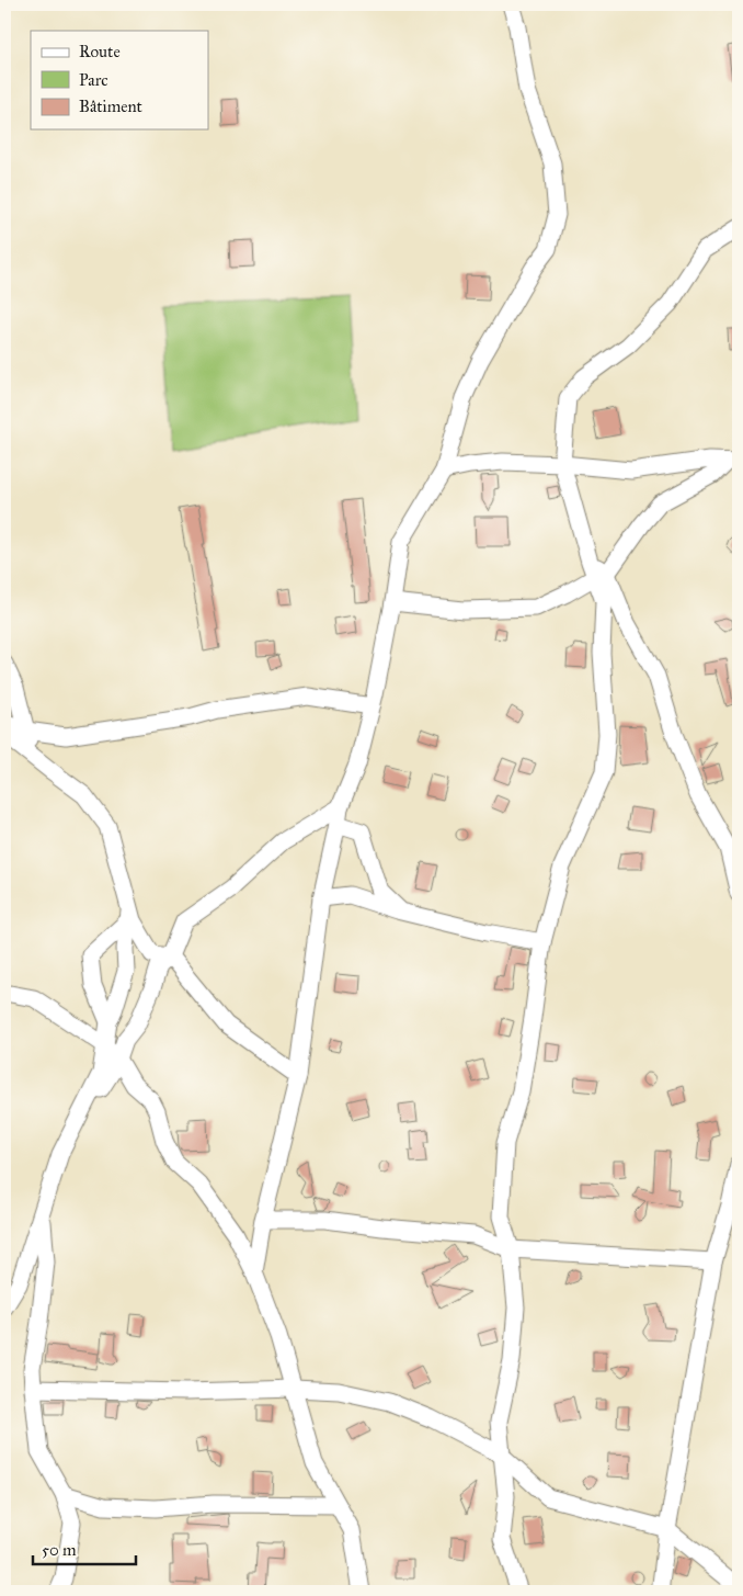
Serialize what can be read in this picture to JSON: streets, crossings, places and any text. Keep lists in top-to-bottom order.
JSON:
{
  "legend": ["Route", "Parc", "Bâtiment"],
  "scale_bar": "50 m"
}
